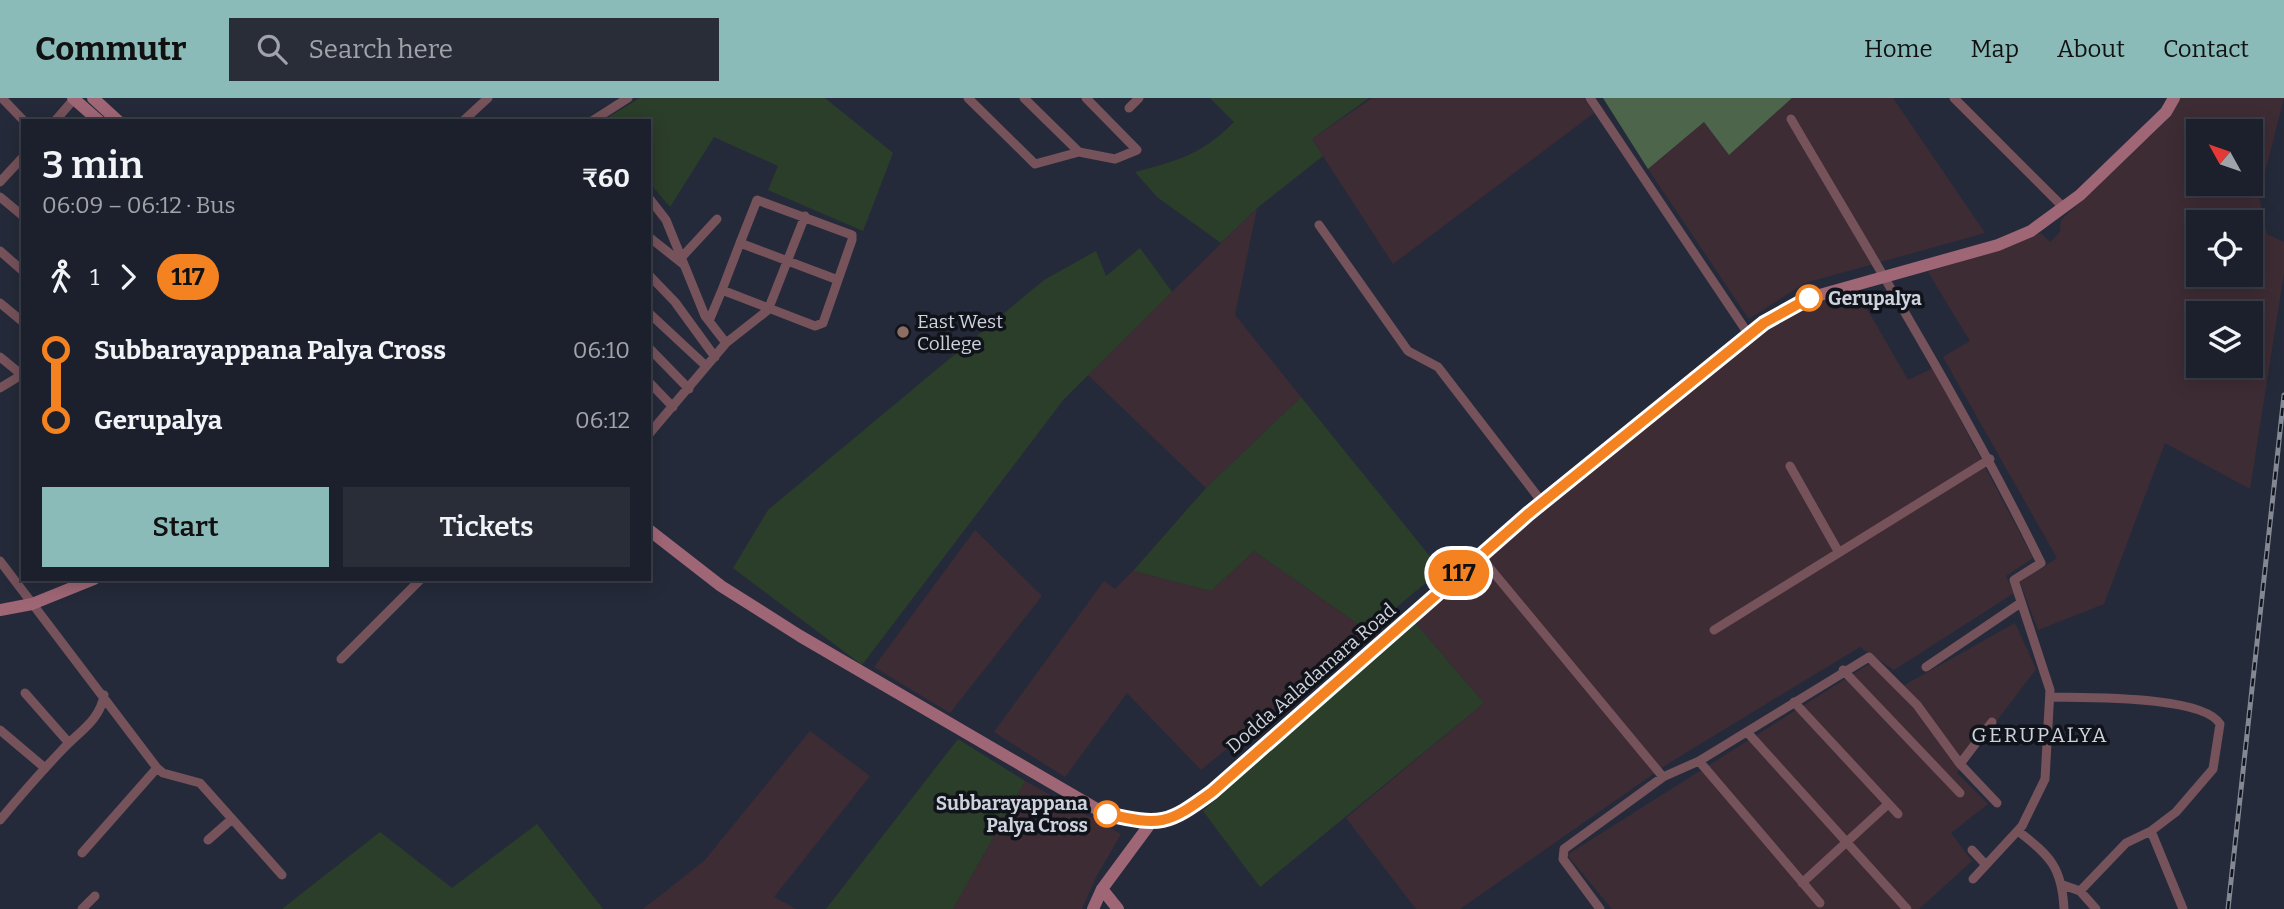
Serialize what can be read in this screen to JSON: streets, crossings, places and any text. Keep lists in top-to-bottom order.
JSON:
{
  "streets": {
    "main road": ["Dodda Aaladamara Road"]
  },
  "districts": ["GERUPALYA"],
  "places": ["Gerupalya", "East West College", "Subbarayappana Palya Cross"],
  "lines": ["bus line 117"],
  "north": "top left",
  "page": {
    "header": "Commutr",
    "search": "Search here",
    "nav": [
      "Home",
      "Map",
      "About",
      "Contact"
    ],
    "on_map": "117",
    "heading": ["3 min", "06:09 – 06:12 · Bus", "₹60"],
    "legs": ["1", "117"],
    "list": [
      {
        "name": "Subbarayappana Palya Cross",
        "value": "06:10"
      },
      {
        "name": "Gerupalya",
        "value": "06:12"
      }
    ],
    "buttons": ["Start", "Tickets"]
  }
}
